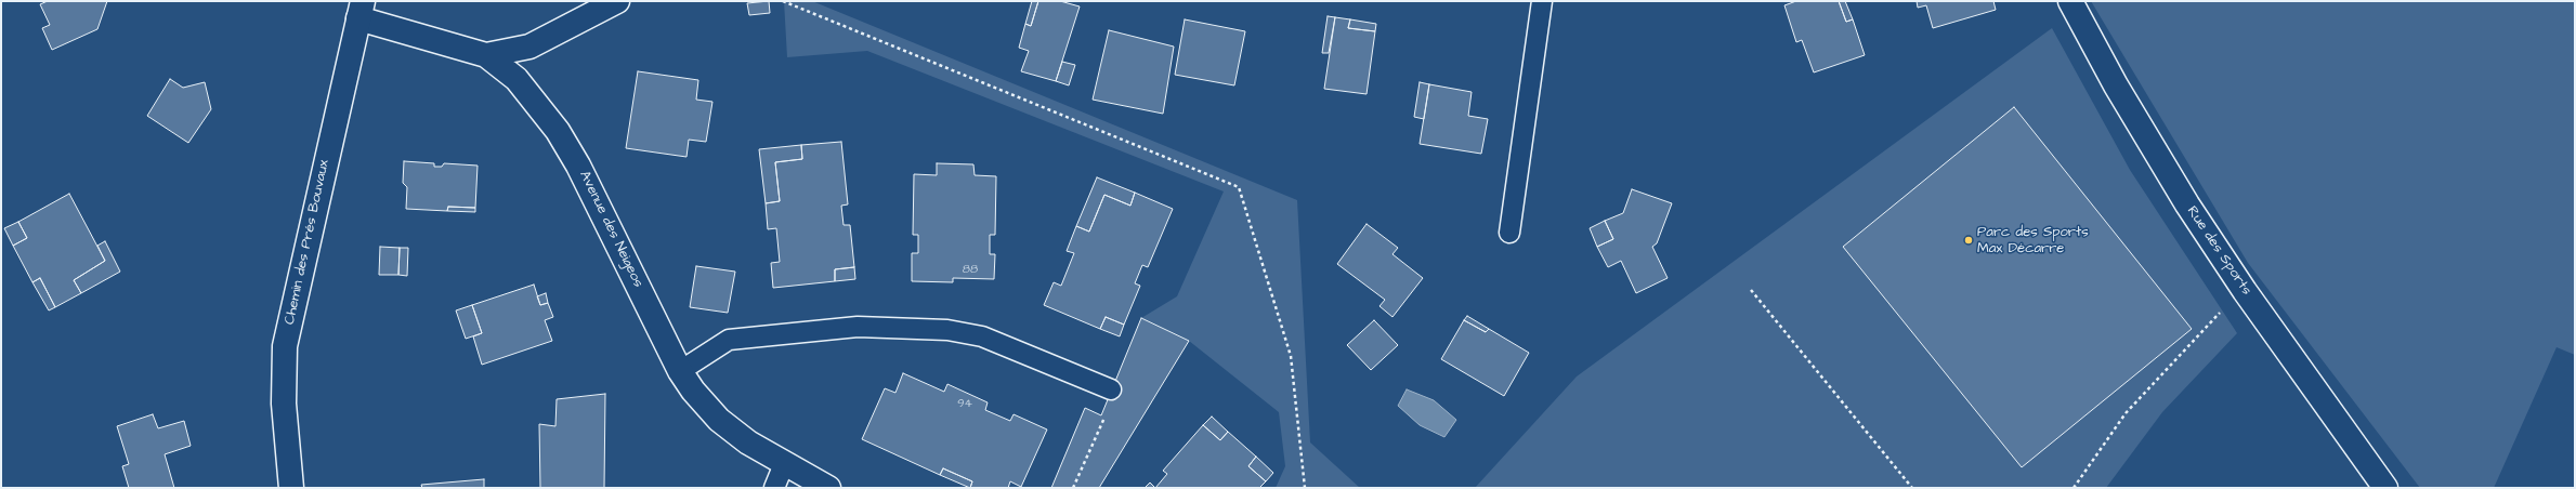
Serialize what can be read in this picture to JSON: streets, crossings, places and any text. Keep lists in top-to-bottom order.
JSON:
{
  "streets": {
    "street": ["Avenue des Neigeos", "Chemin des Prés Bouvaux", "Rue des Sports"]
  },
  "crossings": [
    ["Avenue des Neigeos", "Chemin des Prés Bouvaux"]
  ],
  "places": ["Parc des Sports Max Décarre"],
  "house_numbers": ["88", "94"]
}
